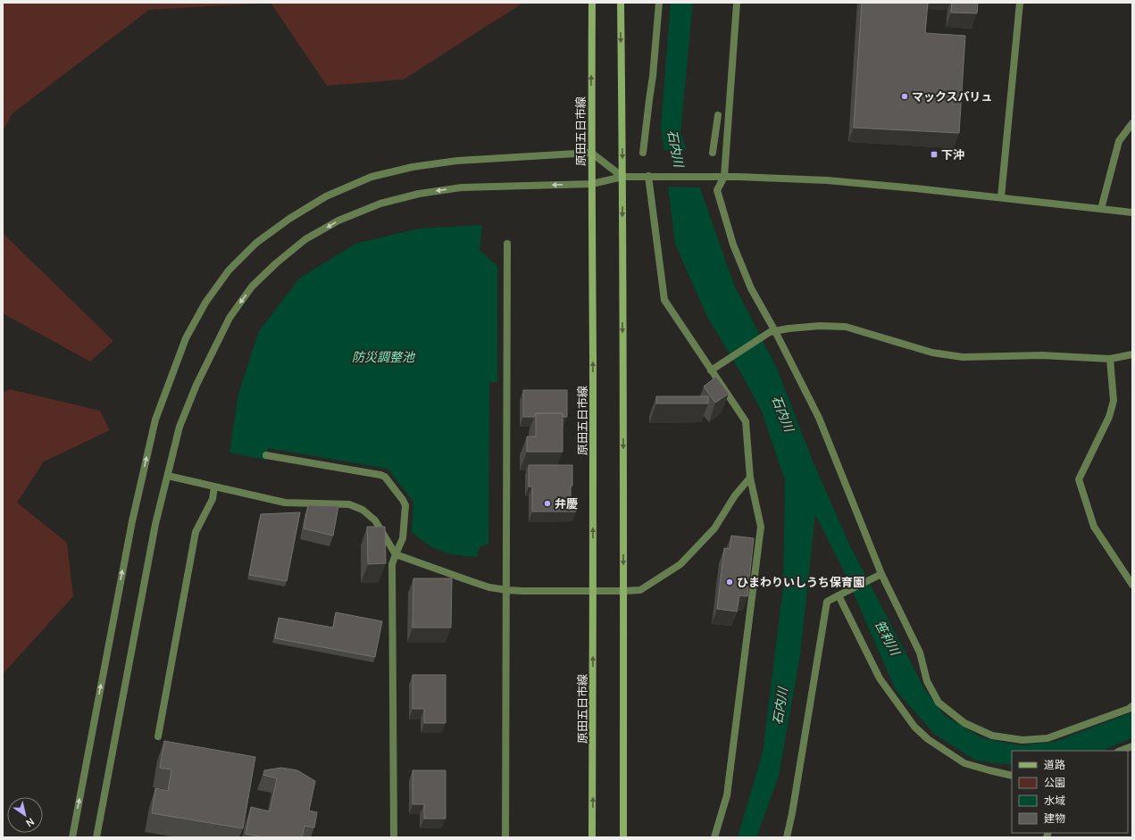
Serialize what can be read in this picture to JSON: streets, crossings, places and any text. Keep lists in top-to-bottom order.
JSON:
{
  "streets": {
    "main road": ["原田五日市線"]
  },
  "water": ["石内川", "防災調整池", "笹利川"],
  "places": {
    "other": ["マックスバリュ", "弁慶", "ひまわりいしうち保育園"],
    "transit": ["下沖"]
  },
  "legend": [
    "道路",
    "公園",
    "水域",
    "建物"
  ],
  "north": "bottom right"
}
